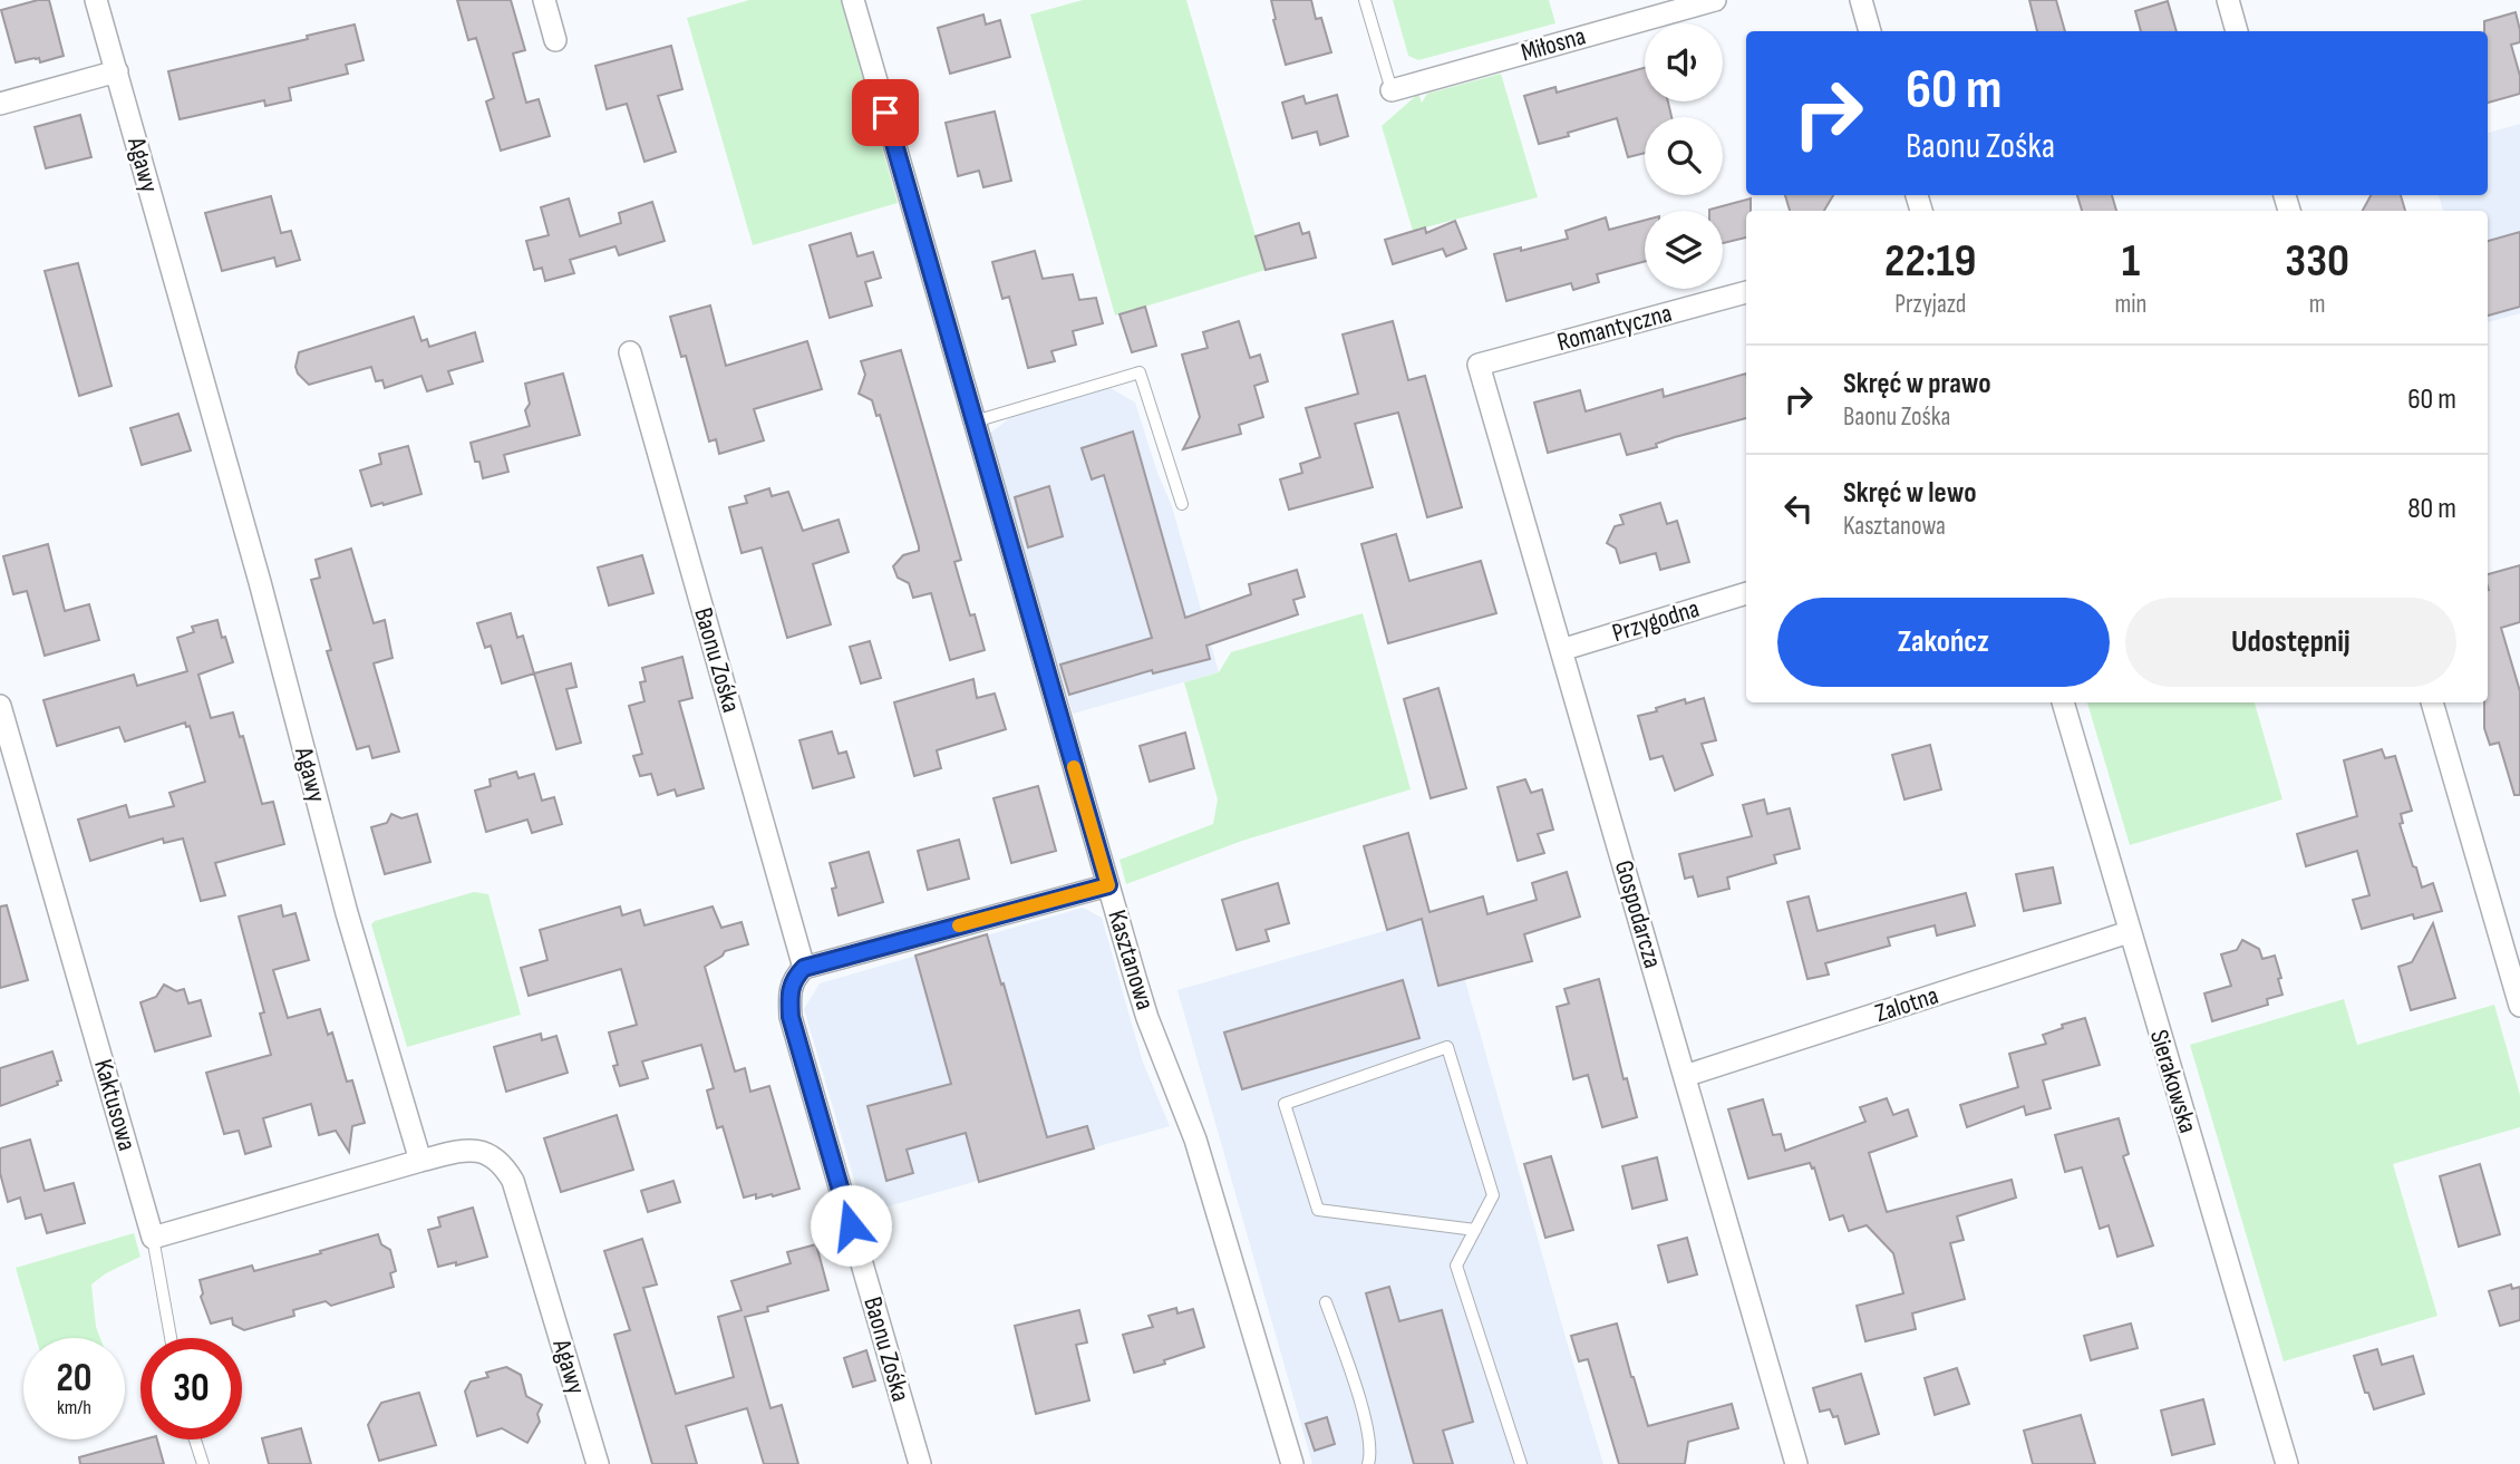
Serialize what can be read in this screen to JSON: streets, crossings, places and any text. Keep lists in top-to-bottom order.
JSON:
{
  "streets": {
    "street": [
      "Miłosna",
      "Agawy",
      "Romantyczna",
      "Przygodna",
      "Baonu Zośka",
      "Gospodarcza",
      "Kasztanowa",
      "Zalotna",
      "Sierakowska",
      "Kaktusowa"
    ]
  },
  "crossings": [
    ["Romantyczna", "Gospodarcza"],
    ["Przygodna", "Gospodarcza"],
    ["Gospodarcza", "Zalotna"],
    ["Zalotna", "Sierakowska"]
  ],
  "page": {
    "turn": ["60 m", "Baonu Zośka"],
    "eta": [
      "22:19",
      "Przyjazd",
      "1",
      "min",
      "330",
      "m"
    ],
    "list": [
      {
        "name": "Skręć w prawo",
        "note": "Baonu Zośka",
        "value": "60 m"
      },
      {
        "name": "Skręć w lewo",
        "note": "Kasztanowa",
        "value": "80 m"
      }
    ],
    "buttons": ["Zakończ", "Udostępnij"],
    "speed": "20 km/h",
    "limit": "30"
  }
}
